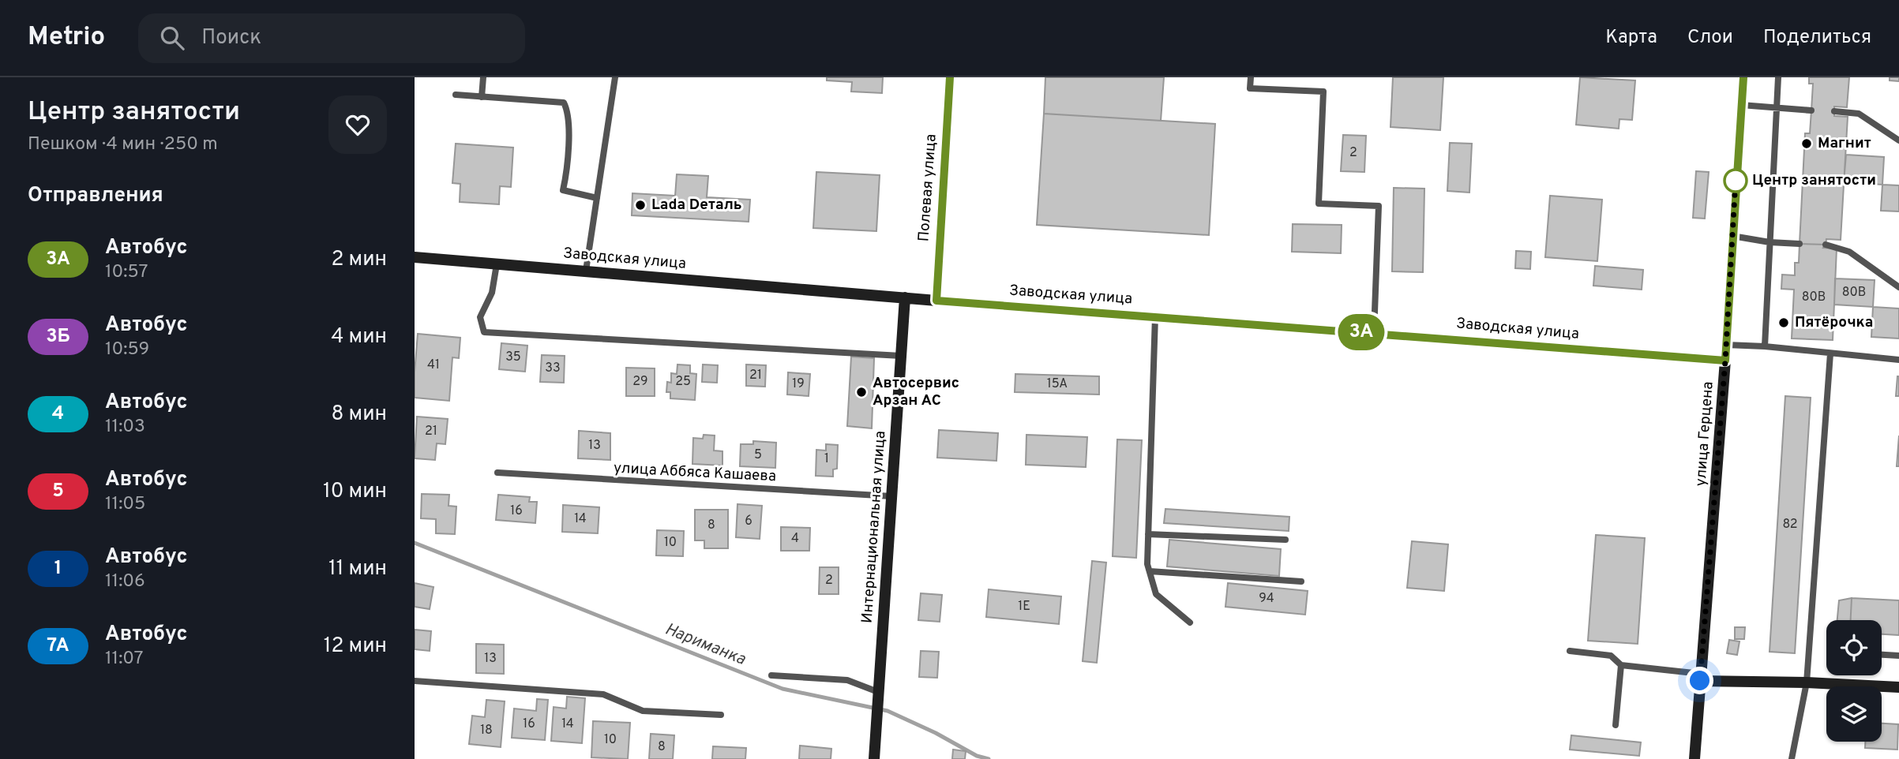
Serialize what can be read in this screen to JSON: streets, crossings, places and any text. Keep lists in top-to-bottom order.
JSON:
{
  "streets": {
    "street": [
      "Полевая улица",
      "Заводская улица",
      "улица Герцена",
      "Интернациональная улица"
    ],
    "lane": ["улица Аббяса Кашаева"]
  },
  "crossings": [
    ["Полевая улица", "Заводская улица"],
    ["Заводская улица", "улица Герцена"],
    ["Заводская улица", "Интернациональная улица"],
    ["улица Аббяса Кашаева", "Интернациональная улица"]
  ],
  "water": ["Нариманка"],
  "places": [
    "Магнит",
    "Центр занятости",
    "Lada Dеталь",
    "Пятёрочка",
    "Автосервис Арзан АС"
  ],
  "lines": ["bus line 3А"],
  "house_numbers": [
    "2",
    "80В",
    "80В",
    "35",
    "41",
    "33",
    "21",
    "29",
    "25",
    "19",
    "15А",
    "21",
    "13",
    "5",
    "1",
    "16",
    "14",
    "6",
    "82",
    "8",
    "4",
    "10",
    "2",
    "94",
    "1Е",
    "13",
    "16",
    "14",
    "18",
    "10",
    "8"
  ],
  "page": {
    "header": "Metrio",
    "search": "Поиск",
    "nav": ["Карта", "Слои", "Поделиться"],
    "heading": [
      ["Центр занятости", "Пешком · 4 мин · 250 m"],
      "Отправления"
    ],
    "on_map": "3А",
    "list": [
      {
        "mark": "3А",
        "name": "Автобус",
        "note": "10:57",
        "value": "2 мин"
      },
      {
        "mark": "3Б",
        "name": "Автобус",
        "note": "10:59",
        "value": "4 мин"
      },
      {
        "mark": "4",
        "name": "Автобус",
        "note": "11:03",
        "value": "8 мин"
      },
      {
        "mark": "5",
        "name": "Автобус",
        "note": "11:05",
        "value": "10 мин"
      },
      {
        "mark": "1",
        "name": "Автобус",
        "note": "11:06",
        "value": "11 мин"
      },
      {
        "mark": "7А",
        "name": "Автобус",
        "note": "11:07",
        "value": "12 мин"
      }
    ]
  }
}
